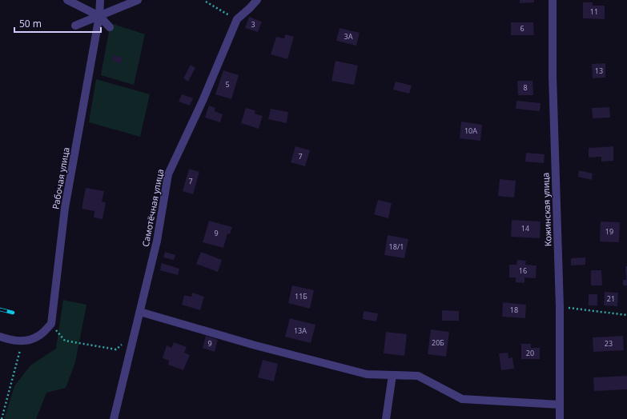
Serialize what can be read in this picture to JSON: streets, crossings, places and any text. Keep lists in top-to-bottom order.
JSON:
{
  "streets": {
    "street": ["Рабочая улица", "Самотёчная улица", "Кожинская улица"]
  },
  "house_numbers": [
    "11",
    "3",
    "6",
    "3А",
    "13",
    "5",
    "8",
    "10А",
    "7",
    "7",
    "14",
    "19",
    "9",
    "18/1",
    "16",
    "11Б",
    "21",
    "18",
    "13А",
    "20Б",
    "9",
    "23",
    "20"
  ],
  "scale_bar": "50 m"
}
